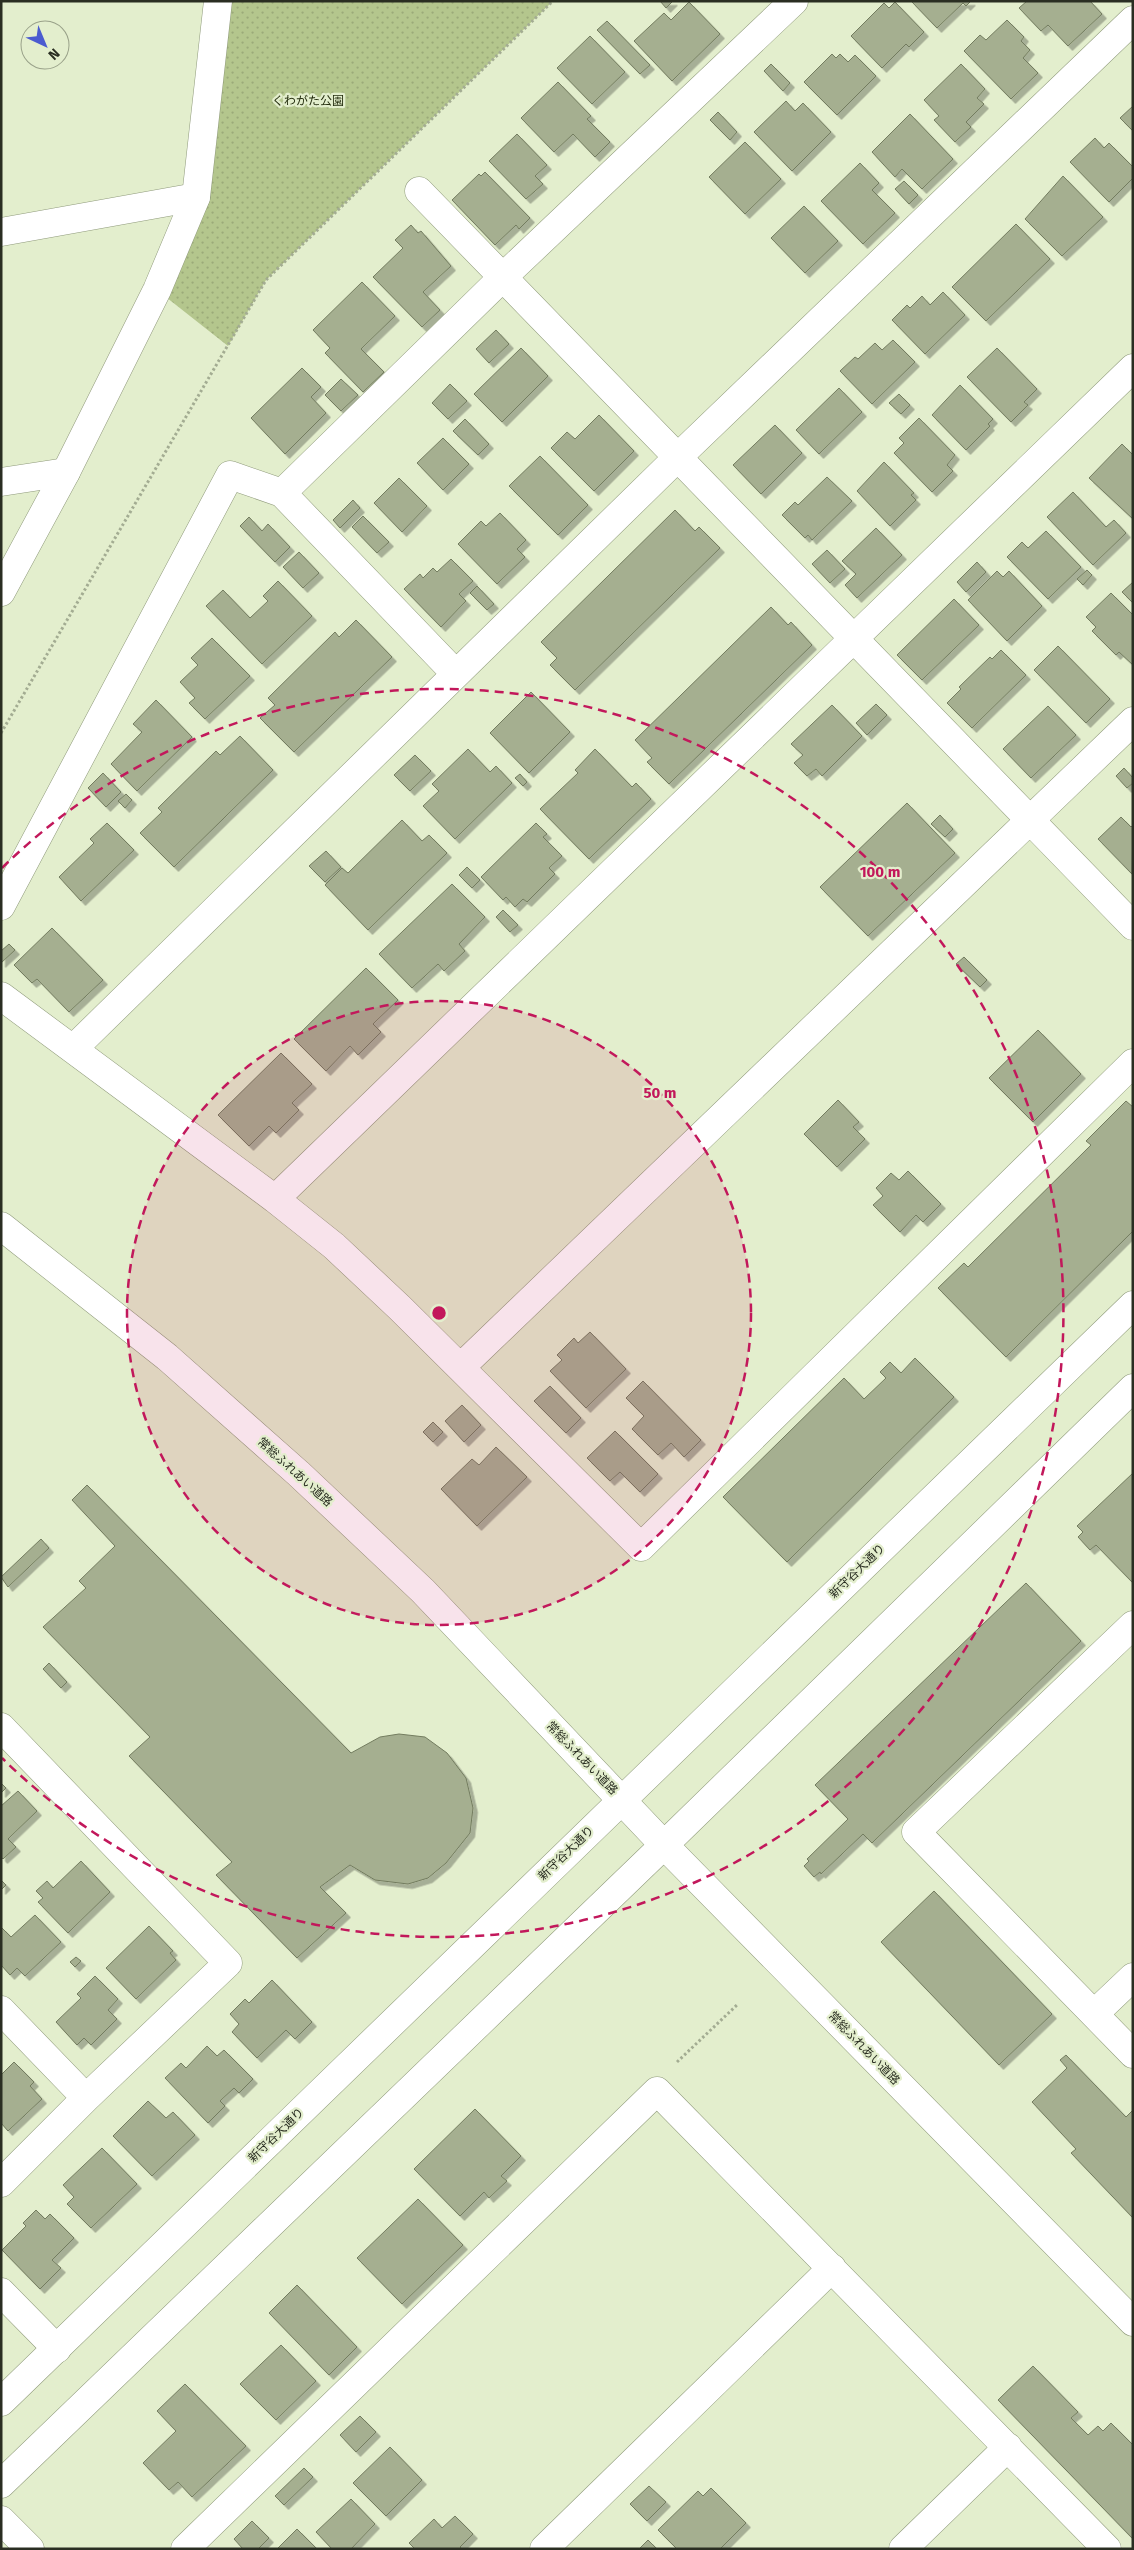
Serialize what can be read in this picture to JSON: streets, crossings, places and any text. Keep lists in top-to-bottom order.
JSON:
{
  "streets": {
    "street": ["常総ふれあい道路", "新守谷大通り"]
  },
  "crossings": [
    ["常総ふれあい道路", "新守谷大通り"]
  ],
  "parks": ["くわがた公園"],
  "north": "bottom right",
  "rings": ["100 m", "50 m"]
}
